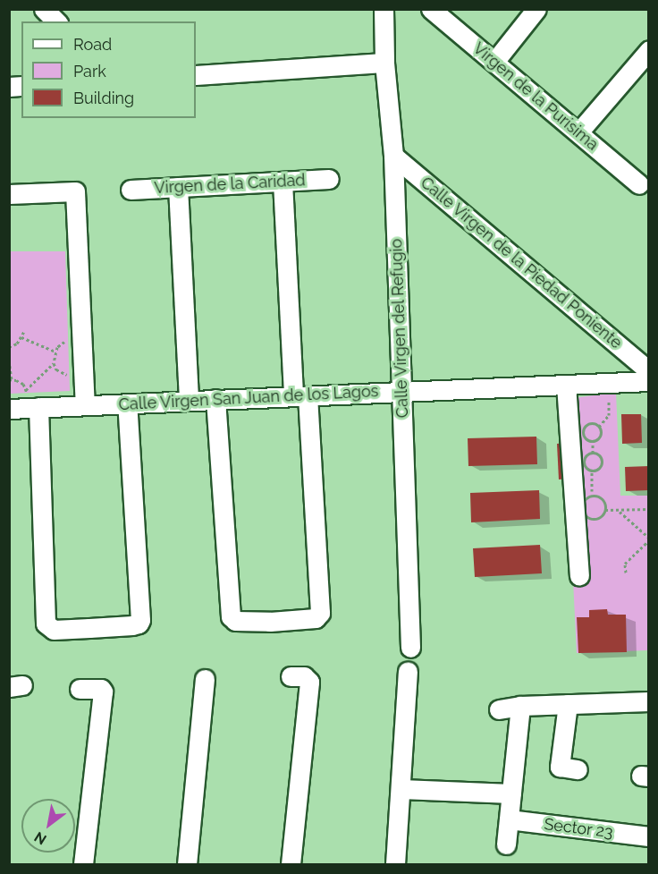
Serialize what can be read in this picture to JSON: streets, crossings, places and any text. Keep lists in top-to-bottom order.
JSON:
{
  "streets": {
    "street": [
      "Virgen de la Purísima",
      "Virgen de la Caridad",
      "Calle Virgen de la Piedad Poniente",
      "Calle Virgen del Refugio",
      "Calle Virgen San Juan de los Lagos",
      "Sector 23"
    ]
  },
  "crossings": [
    ["Calle Virgen de la Piedad Poniente", "Calle Virgen del Refugio"],
    ["Calle Virgen del Refugio", "Calle Virgen San Juan de los Lagos"]
  ],
  "legend": ["Road", "Park", "Building"],
  "north": "bottom left"
}
